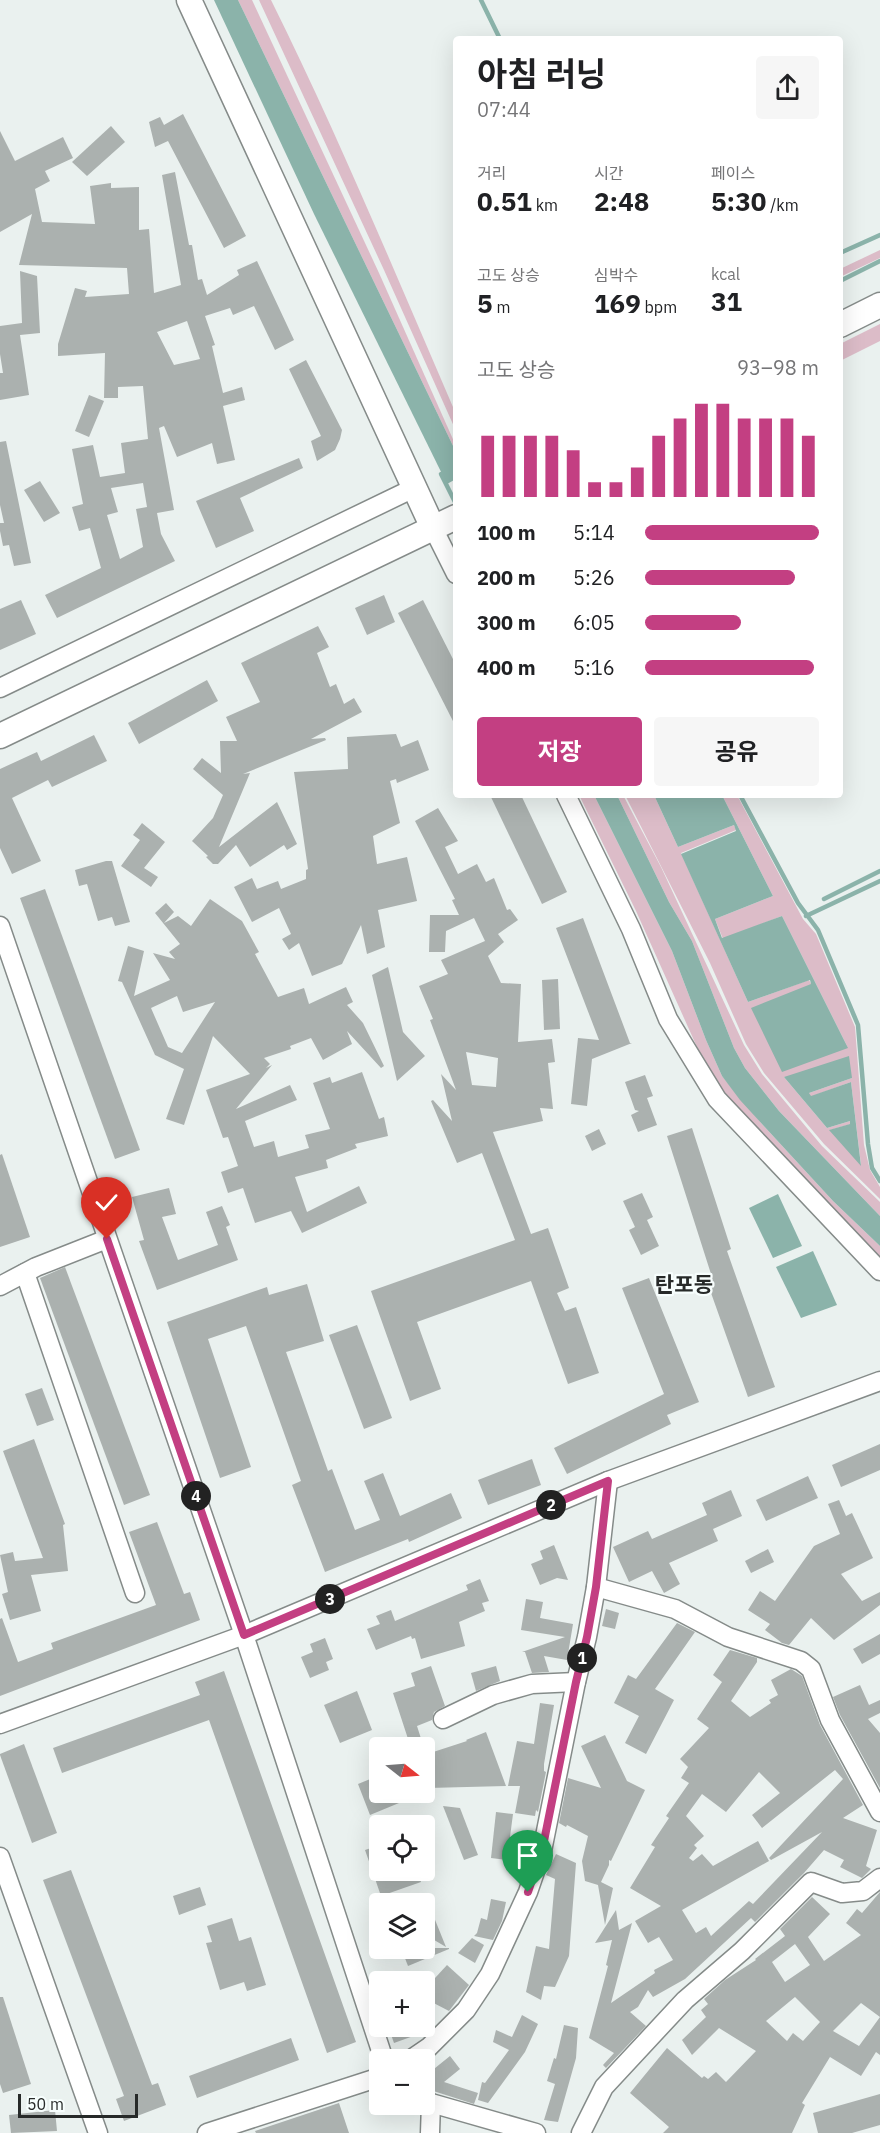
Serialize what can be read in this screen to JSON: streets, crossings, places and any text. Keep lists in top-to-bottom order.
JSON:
{
  "districts": ["탄포동"],
  "scale_bar": "50 m",
  "north": "right",
  "page": {
    "heading": ["아침 러닝", "07:44"],
    "stats": [
      ["거리", "0.51 km"],
      ["시간", "2:48"],
      ["페이스", "5:30 /km"],
      ["고도 상승", "5 m"],
      ["심박수", "169 bpm"],
      ["kcal", "31"]
    ],
    "chart": ["고도 상승", "93–98 m"],
    "list": [
      {
        "name": "100 m",
        "note": "5:14"
      },
      {
        "name": "200 m",
        "note": "5:26"
      },
      {
        "name": "300 m",
        "note": "6:05"
      },
      {
        "name": "400 m",
        "note": "5:16"
      }
    ],
    "buttons": ["저장", "공유"],
    "pins": [
      "4",
      "2",
      "3",
      "1"
    ],
    "map_buttons": ["+", "−"],
    "scale": "50 m"
  }
}
